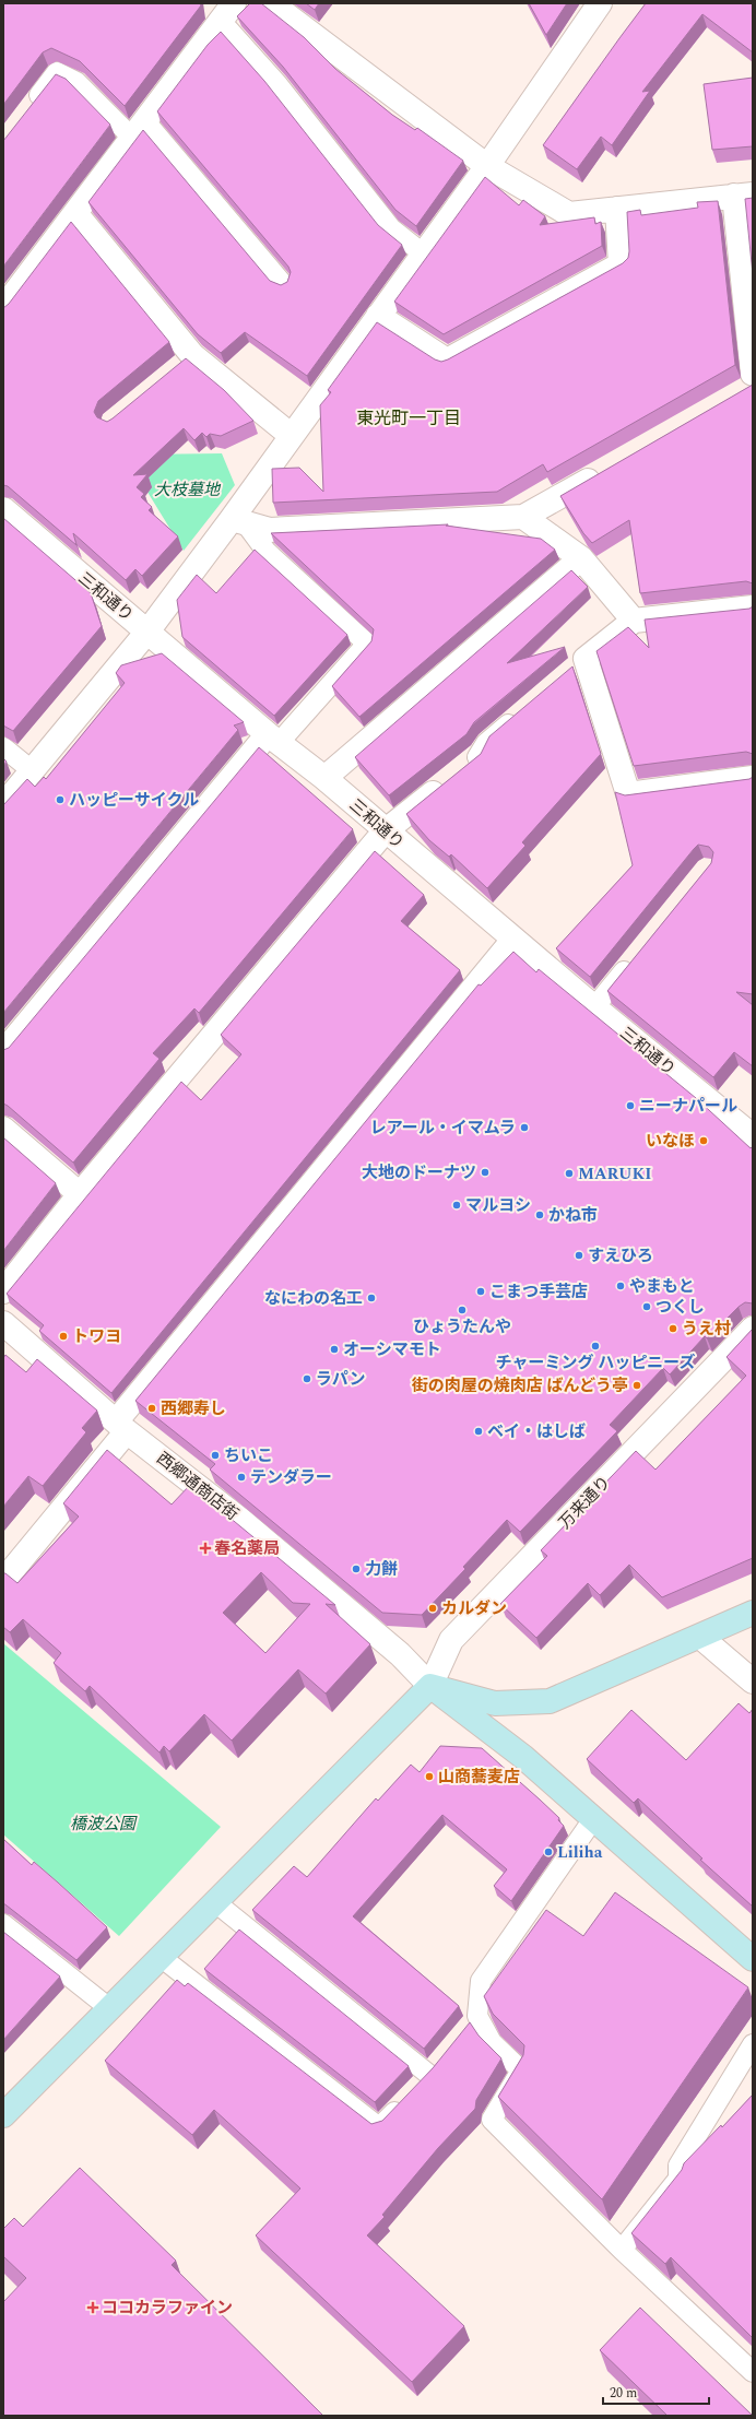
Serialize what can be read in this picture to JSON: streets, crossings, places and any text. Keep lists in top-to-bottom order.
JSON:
{
  "streets": {
    "street": ["三和通り", "西郷通商店街", "万来通り"]
  },
  "crossings": [
    ["西郷通商店街", "万来通り"]
  ],
  "districts": ["東光町一丁目"],
  "parks": ["大枝墓地", "橋波公園"],
  "places": {
    "other": [
      "ハッピーサイクル",
      "ニーナパール",
      "レアール・イマムラ",
      "いなほ",
      "大地のドーナツ",
      "MARUKI",
      "マルヨシ",
      "かね市",
      "すえひろ",
      "やまもと",
      "こまつ手芸店",
      "なにわの名工",
      "つくし",
      "ひょうたんや",
      "うえ村",
      "トワヨ",
      "チャーミング ハッピニーズ",
      "オーシマモト",
      "ラパン",
      "街の肉屋の焼肉店 ばんどう亭",
      "西郷寿し",
      "ベイ・はしば",
      "ちいこ",
      "テンダラー",
      "力餅",
      "カルダン",
      "山商蕎麦店",
      "Liliha"
    ],
    "health": ["春名薬局", "ココカラファイン"]
  },
  "scale_bar": "20 m"
}
